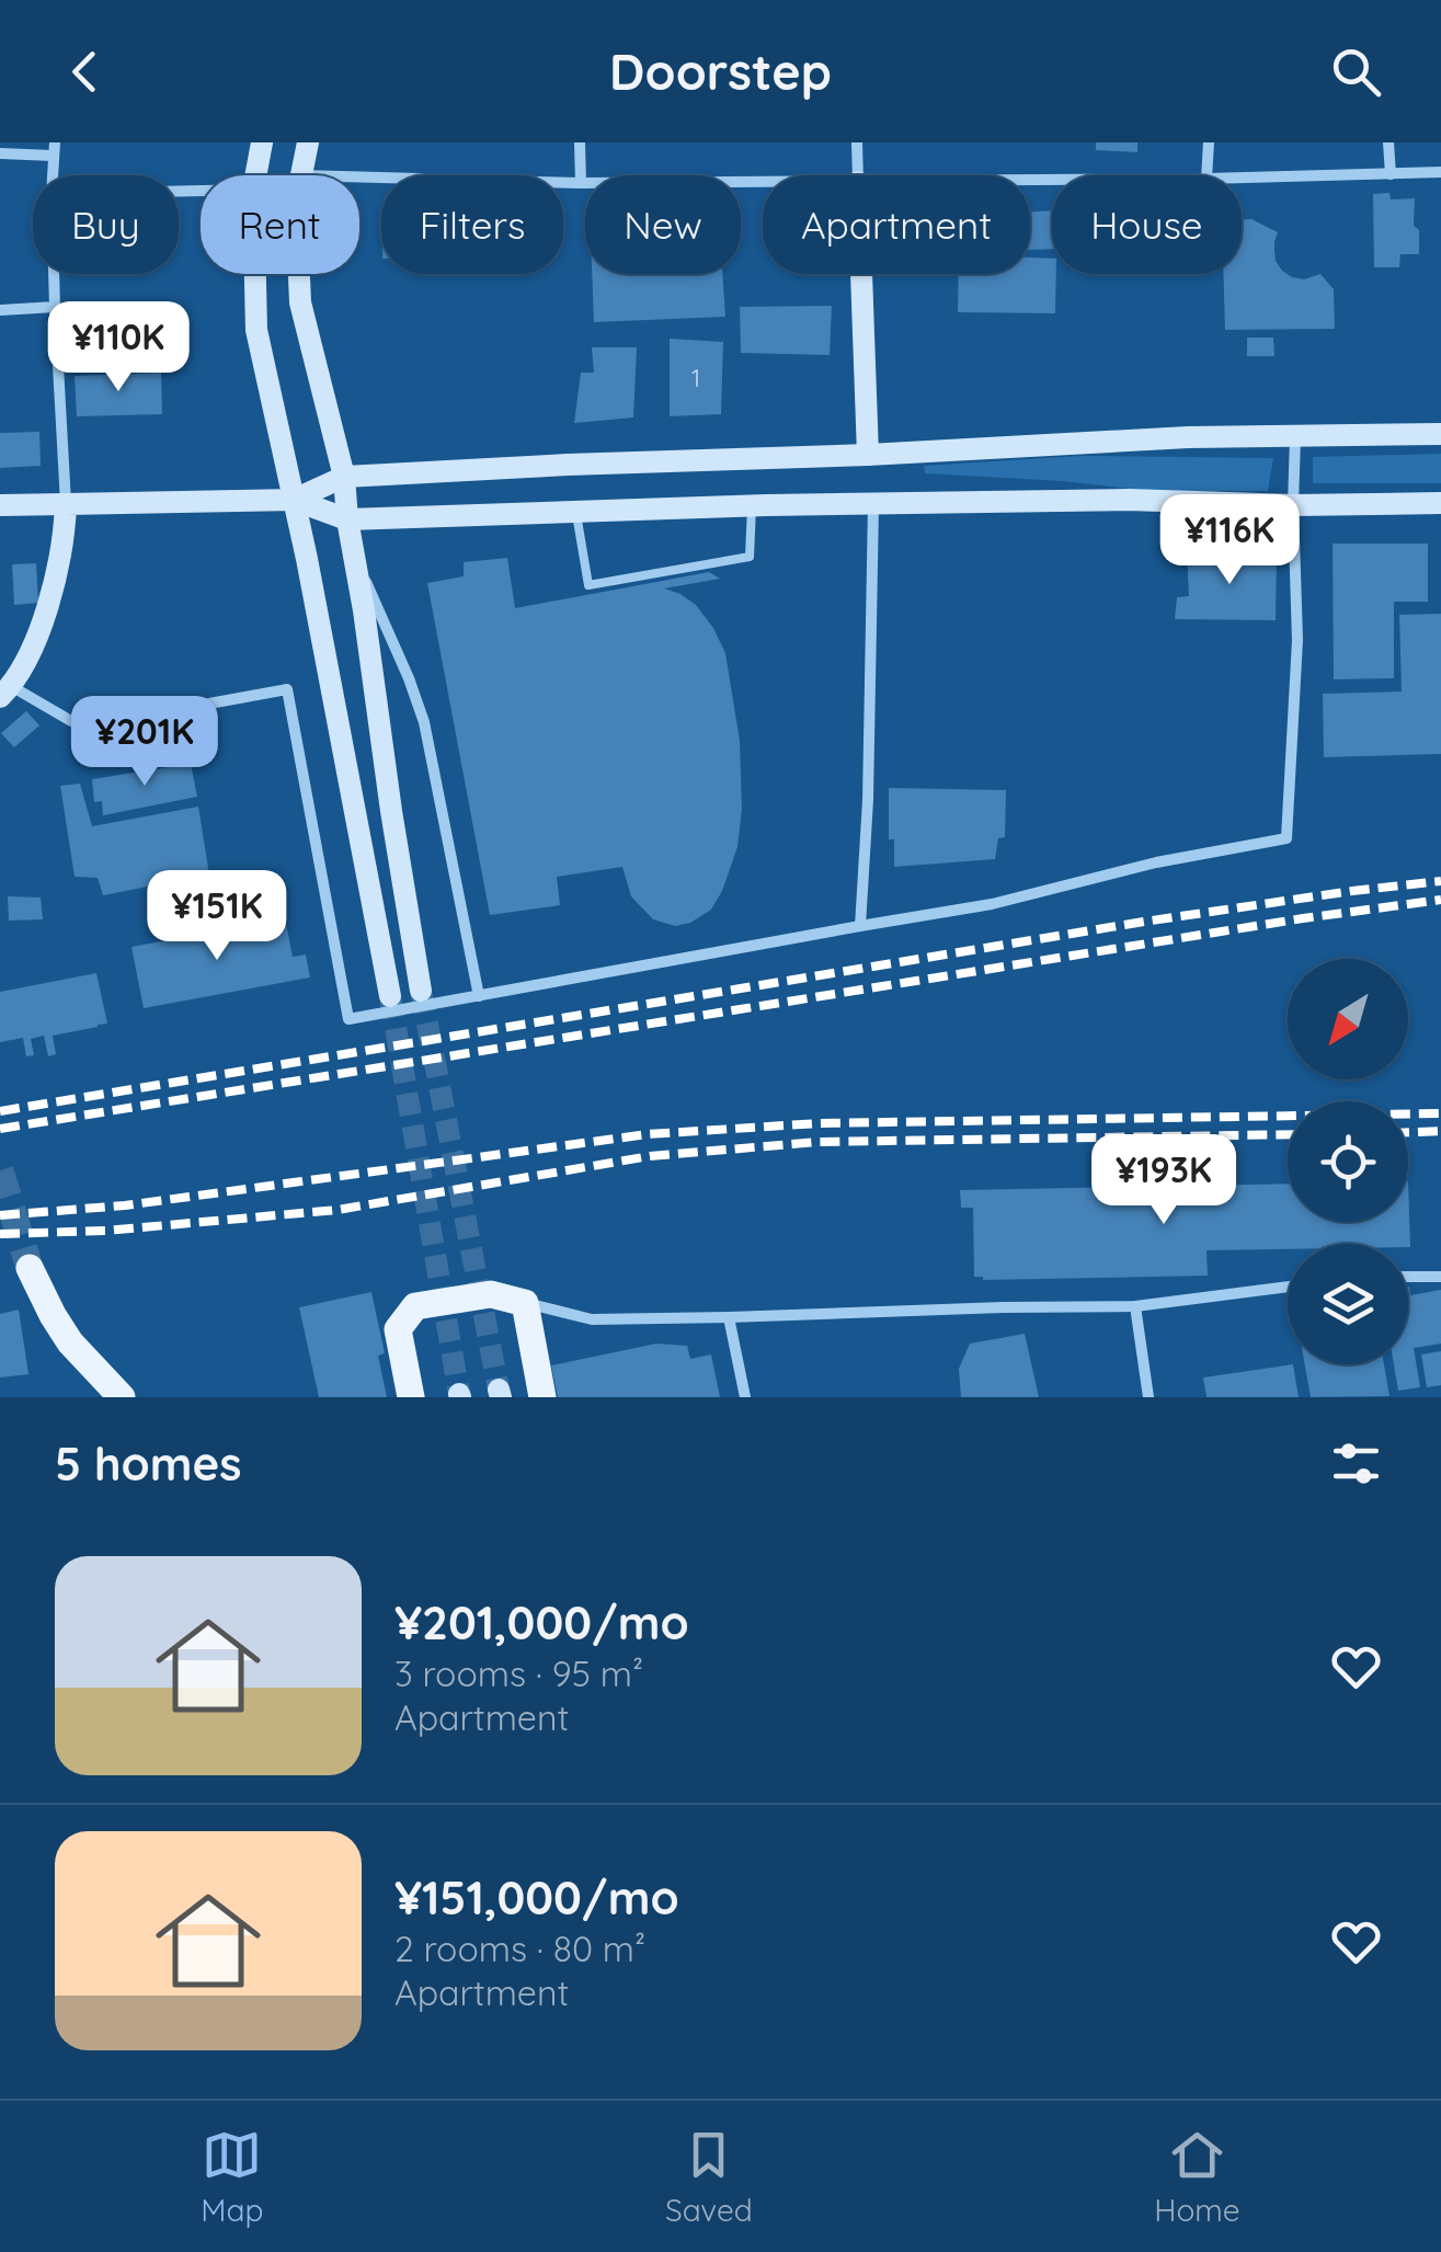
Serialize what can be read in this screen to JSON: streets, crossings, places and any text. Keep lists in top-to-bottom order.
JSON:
{
  "house_numbers": ["1"],
  "north": "bottom left",
  "page": {
    "header": "Doorstep",
    "chip": [
      "Buy",
      "Rent",
      "Filters",
      "New",
      "Apartment",
      "House"
    ],
    "price": [
      "¥110K",
      "¥116K",
      "¥201K",
      "¥151K",
      "¥193K"
    ],
    "heading": "5 homes",
    "list": [
      {
        "name": "¥201,000/mo",
        "note": "3 rooms · 95 m² · Apartment"
      },
      {
        "name": "¥151,000/mo",
        "note": "2 rooms · 80 m² · Apartment"
      }
    ],
    "tabs": ["Map", "Saved", "Home"]
  }
}
